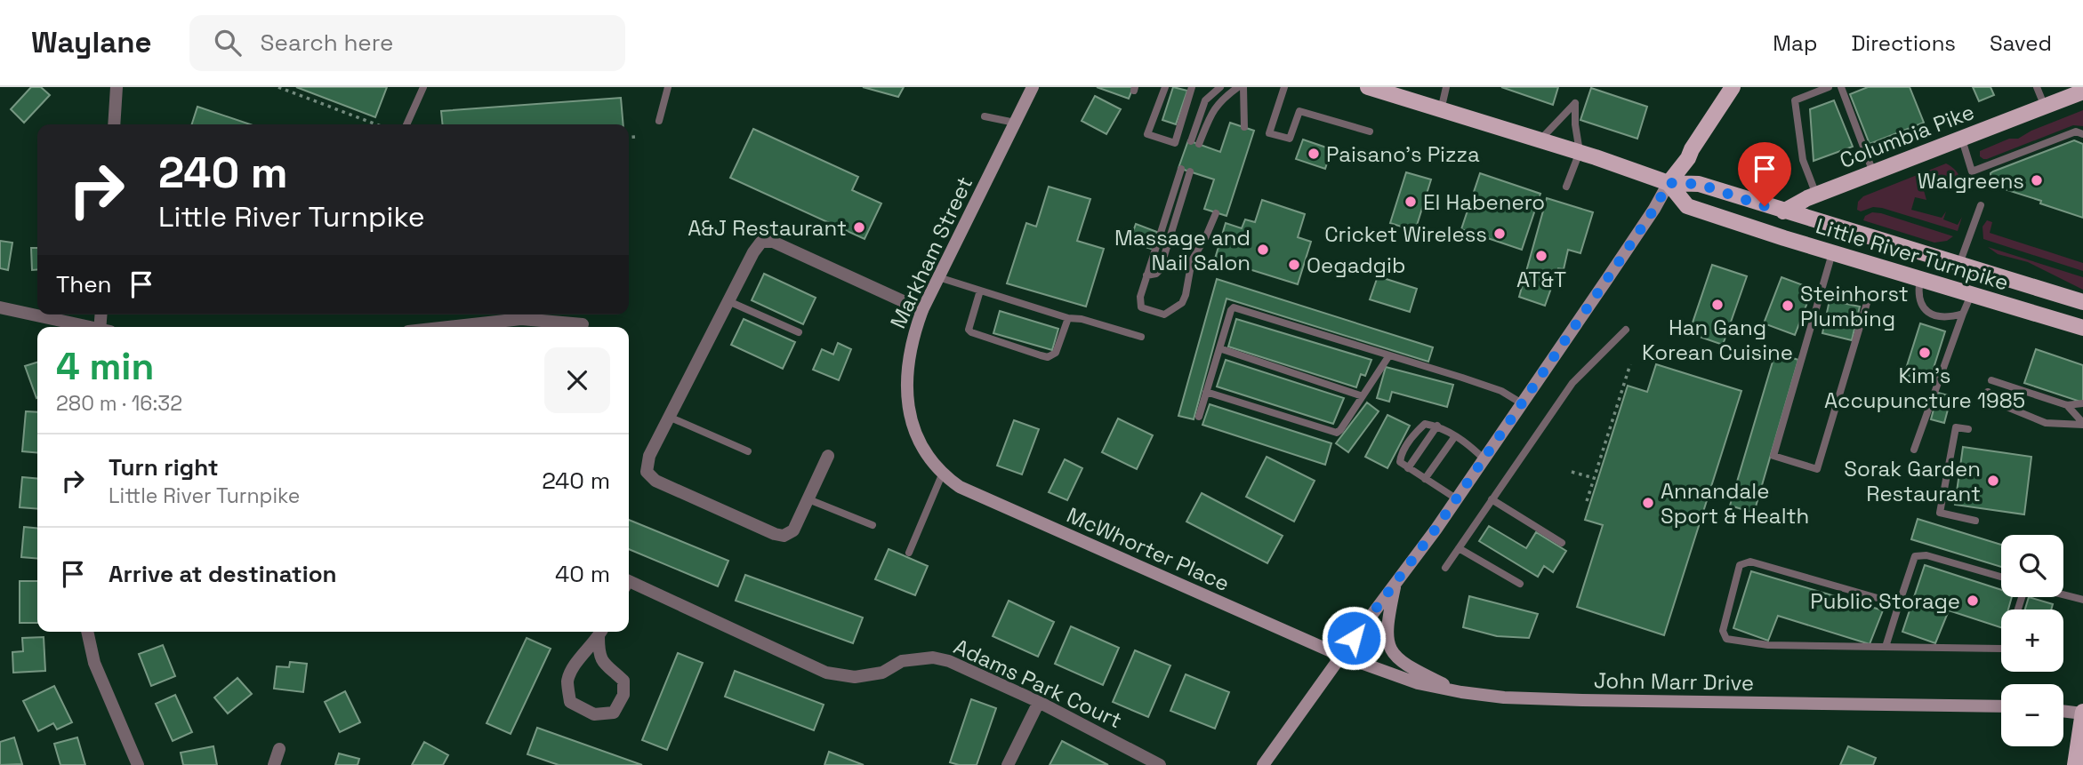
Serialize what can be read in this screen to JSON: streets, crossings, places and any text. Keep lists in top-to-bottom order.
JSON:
{
  "streets": {
    "main road": ["Columbia Pike", "Little River Turnpike"],
    "street": [
      "Markham Street",
      "McWhorter Place",
      "John Marr Drive",
      "Adams Park Court"
    ]
  },
  "crossings": [
    ["Columbia Pike", "Little River Turnpike"],
    ["Markham Street", "McWhorter Place"],
    ["McWhorter Place", "John Marr Drive"]
  ],
  "places": [
    "Paisano's Pizza",
    "Walgreens",
    "El Habenero",
    "A&J Restaurant",
    "Cricket Wireless",
    "Massage and Nail Salon",
    "AT&T",
    "Oegadgib",
    "Han Gang Korean Cuisine",
    "Steinhorst Plumbing",
    "Kim's Accupuncture 1985",
    "Sorak Garden Restaurant",
    "Annandale Sport & Health",
    "Public Storage"
  ],
  "page": {
    "header": "Waylane",
    "search": "Search here",
    "nav": ["Map", "Directions", "Saved"],
    "turn": ["240 m", "Little River Turnpike"],
    "then": "Then",
    "heading": ["4 min", "280 m · 16:32"],
    "list": [
      {
        "name": "Turn right",
        "note": "Little River Turnpike",
        "value": "240 m"
      },
      {
        "name": "Arrive at destination",
        "value": "40 m"
      }
    ],
    "map_buttons": ["+", "−"]
  }
}
